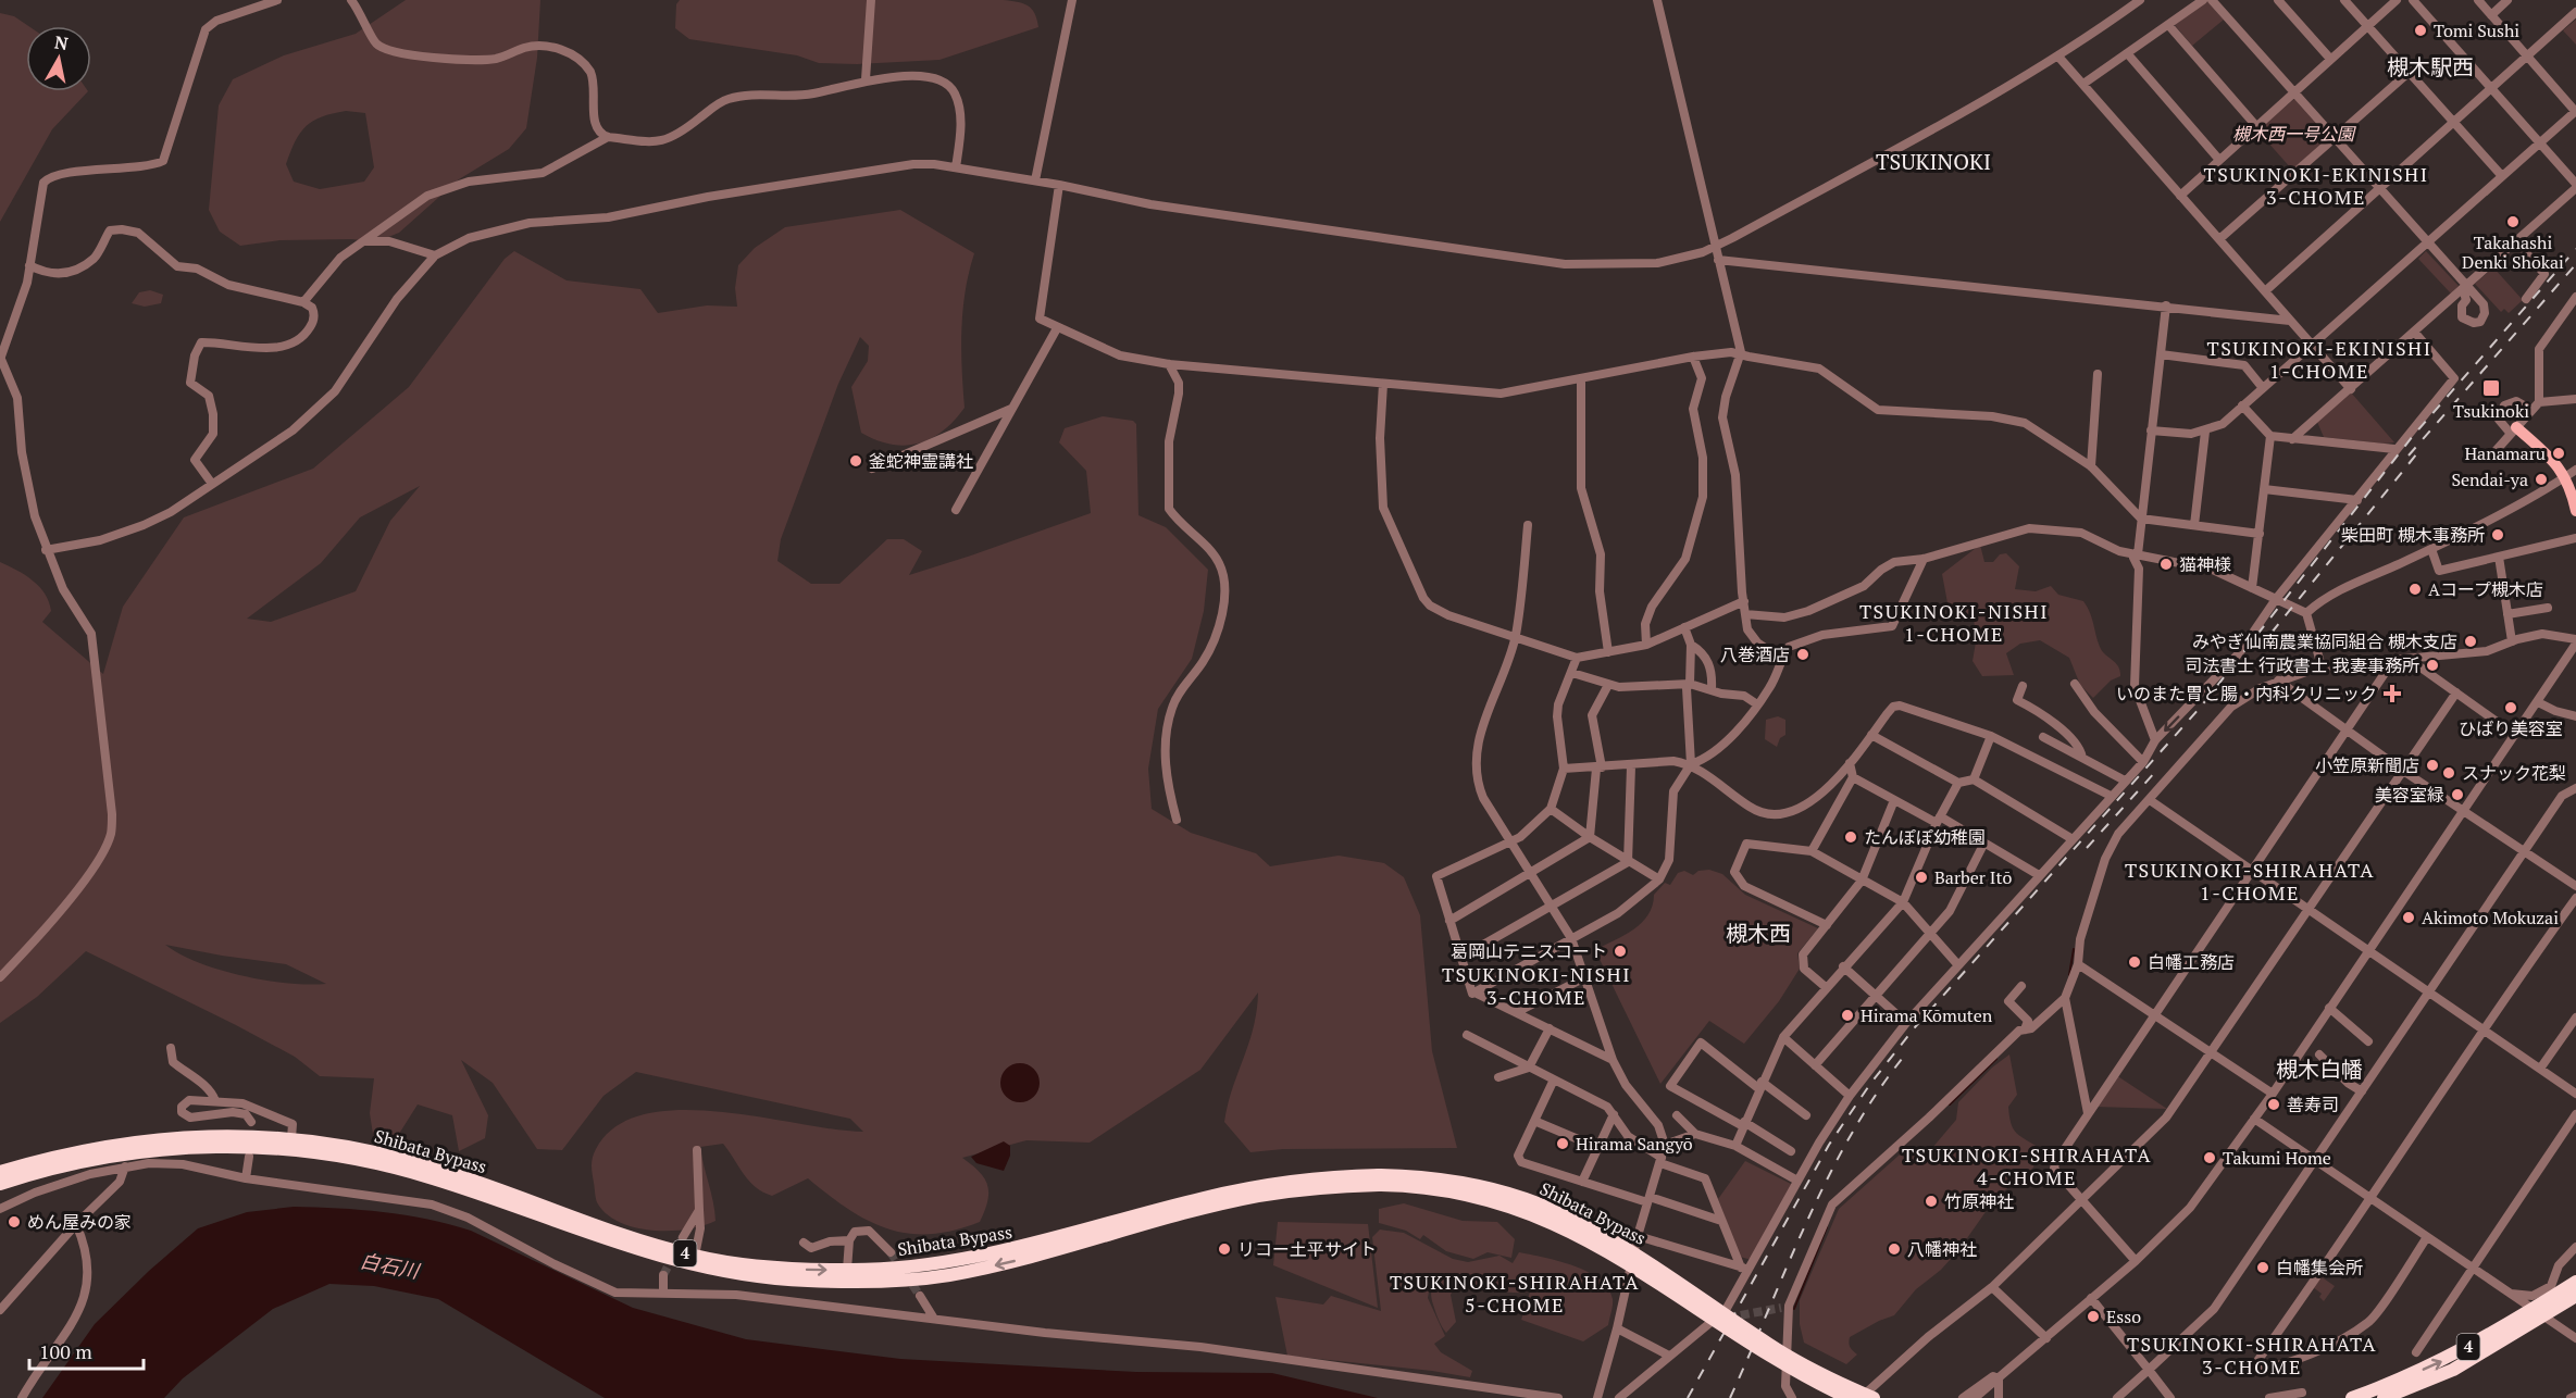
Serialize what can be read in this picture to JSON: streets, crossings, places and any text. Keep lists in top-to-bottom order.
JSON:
{
  "streets": {
    "highway": ["Shibata Bypass", "4"]
  },
  "districts": [
    "槻木駅西",
    "TSUKINOKI",
    "TSUKINOKI-EKINISHI 3-CHOME",
    "TSUKINOKI-EKINISHI 1-CHOME",
    "TSUKINOKI-NISHI 1-CHOME",
    "TSUKINOKI-SHIRAHATA 1-CHOME",
    "槻木西",
    "TSUKINOKI-NISHI 3-CHOME",
    "槻木白幡",
    "TSUKINOKI-SHIRAHATA 4-CHOME",
    "TSUKINOKI-SHIRAHATA 5-CHOME",
    "TSUKINOKI-SHIRAHATA 3-CHOME"
  ],
  "water": ["白石川"],
  "parks": ["槻木西一号公園"],
  "places": {
    "other": [
      "Tomi Sushi",
      "Takahashi Denki Shōkai",
      "Hanamaru",
      "釜蛇神霊講社",
      "Sendai-ya",
      "柴田町 槻木事務所",
      "猫神様",
      "Aコープ槻木店",
      "みやぎ仙南農業協同組合 槻木支店",
      "八巻酒店",
      "司法書士 行政書士 我妻事務所",
      "ひばり美容室",
      "小笠原新聞店",
      "スナック花梨",
      "美容室緑",
      "たんぽぽ幼稚園",
      "Barber Itō",
      "Akimoto Mokuzai",
      "葛岡山テニスコート",
      "白幡工務店",
      "Hirama Kōmuten",
      "善寿司",
      "Hirama Sangyō",
      "Takumi Home",
      "竹原神社",
      "めん屋みの家",
      "リコー土平サイト",
      "八幡神社",
      "白幡集会所",
      "Esso"
    ],
    "transit": ["Tsukinoki"],
    "health": ["いのまた胃と腸・内科クリニック"]
  },
  "scale_bar": "100 m",
  "north": "top"
}
